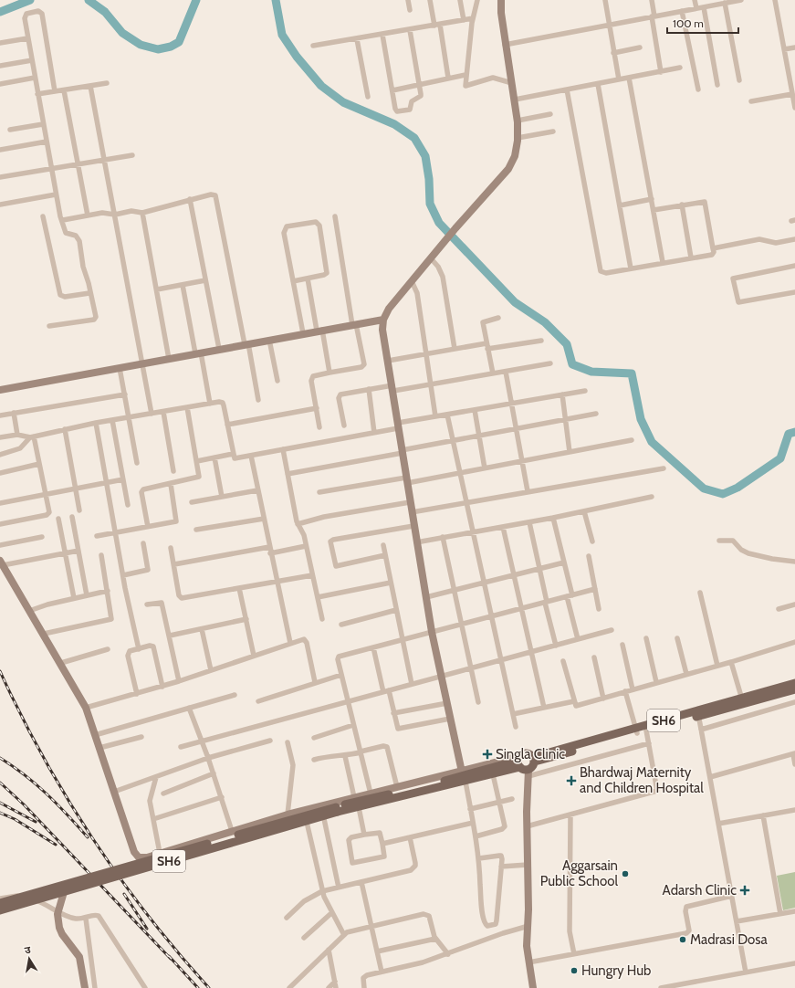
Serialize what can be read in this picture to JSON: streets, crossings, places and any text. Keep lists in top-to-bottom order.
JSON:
{
  "streets": {
    "main road": ["SH6"]
  },
  "places": {
    "health": ["Singla Clinic", "Bhardwaj Maternity and Children Hospital", "Adarsh Clinic"],
    "other": ["Aggarsain Public School", "Madrasi Dosa", "Hungry Hub"]
  },
  "scale_bar": "100 m",
  "north": "top"
}
